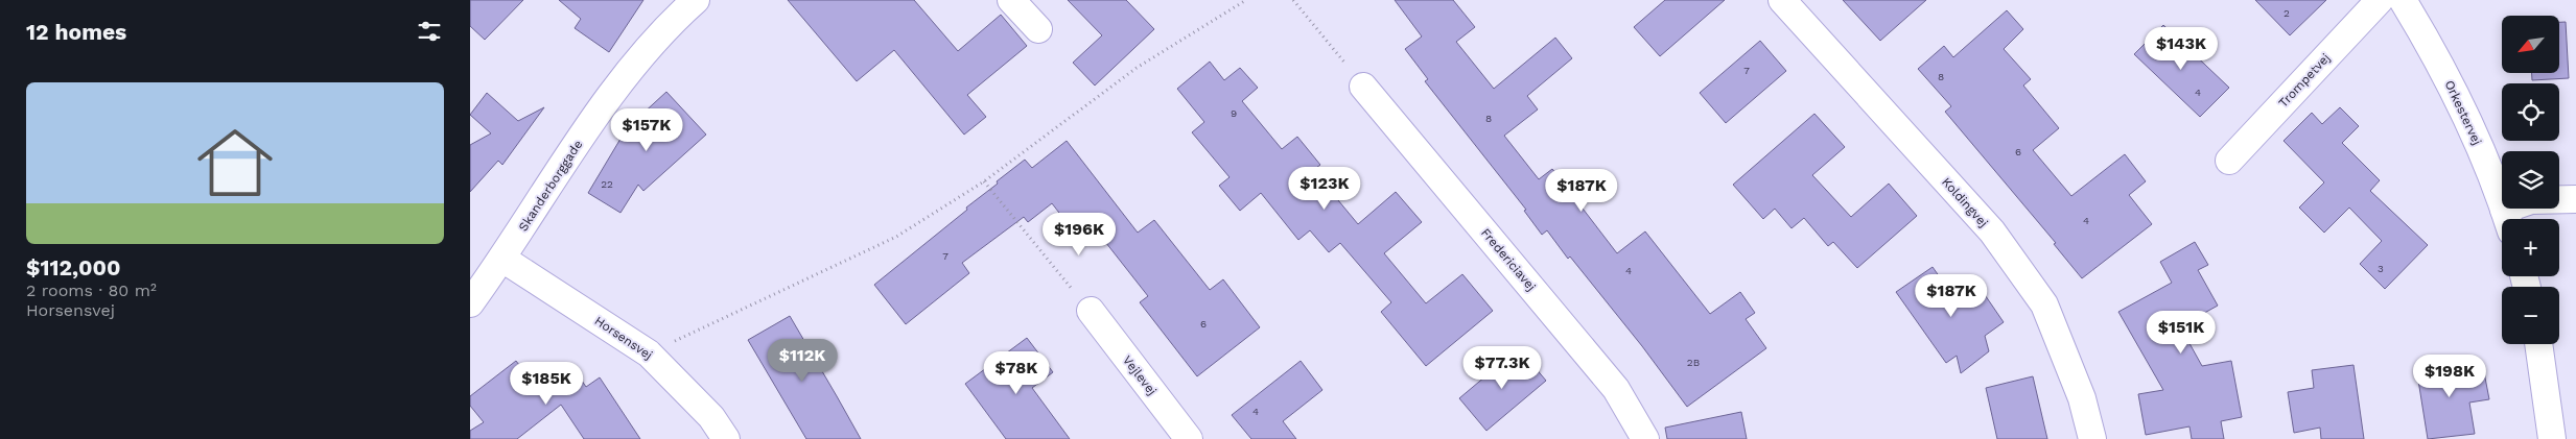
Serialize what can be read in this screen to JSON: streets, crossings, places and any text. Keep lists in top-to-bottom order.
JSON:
{
  "streets": {
    "street": [
      "Trompetvej",
      "Orkestervej",
      "Skanderborggade",
      "Koldingvej",
      "Fredericiavej",
      "Horsensvej",
      "Vejlevej"
    ]
  },
  "crossings": [
    ["Skanderborggade", "Horsensvej"]
  ],
  "house_numbers": [
    "2",
    "7",
    "8",
    "4",
    "9",
    "8",
    "6",
    "22",
    "4",
    "7",
    "3",
    "4",
    "6",
    "2B",
    "4"
  ],
  "north": "bottom left",
  "page": {
    "heading": "12 homes",
    "map_buttons": ["+", "−"],
    "price": [
      "$143K",
      "$157K",
      "$123K",
      "$187K",
      "$196K",
      "$187K",
      "$151K",
      "$112K",
      "$77.3K",
      "$78K",
      "$198K",
      "$185K"
    ],
    "list": [
      {
        "name": "$112,000",
        "note": "2 rooms · 80 m² · Horsensvej"
      }
    ]
  }
}
